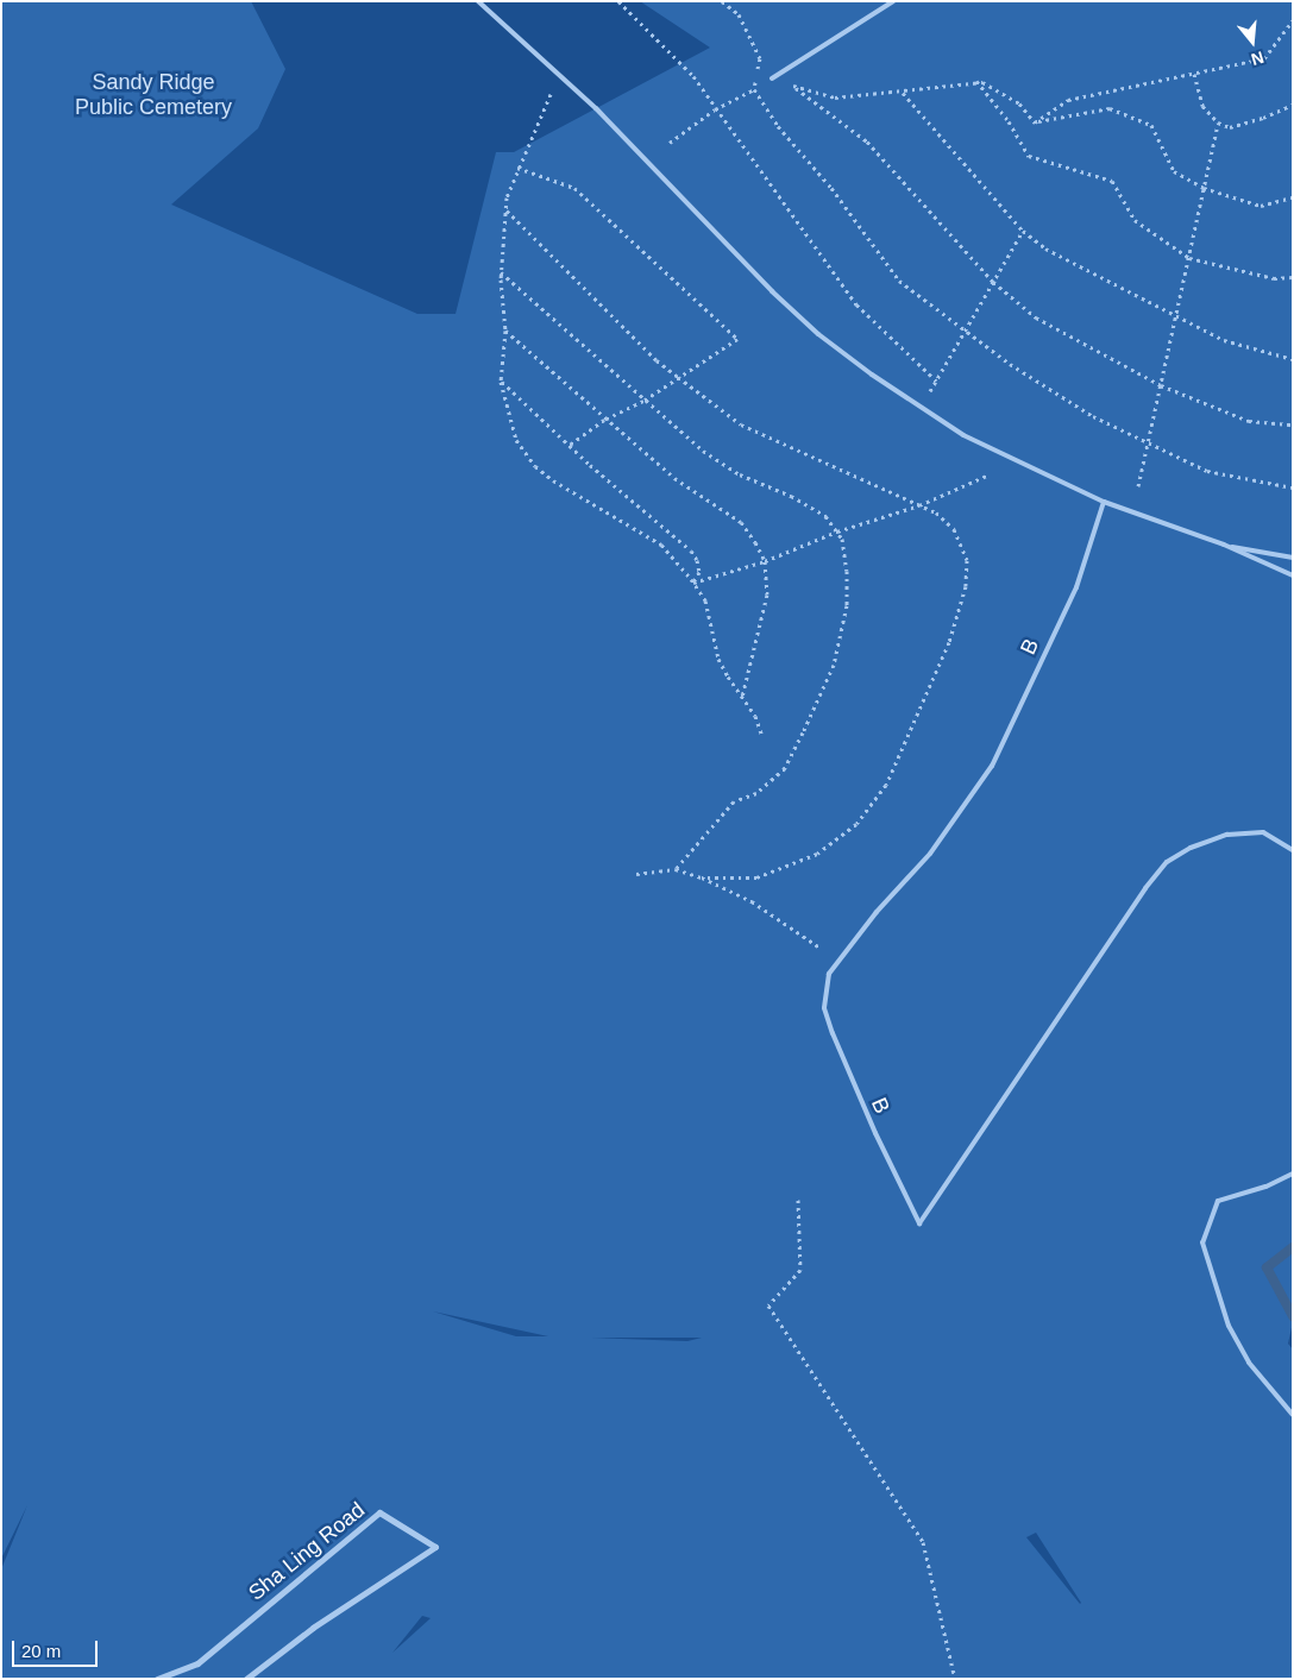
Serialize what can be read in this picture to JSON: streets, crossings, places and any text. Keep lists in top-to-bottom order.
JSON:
{
  "streets": {
    "street": ["Sha Ling Road"],
    "lane": ["B"]
  },
  "parks": ["Sandy Ridge Public Cemetery"],
  "scale_bar": "20 m",
  "north": "bottom"
}
